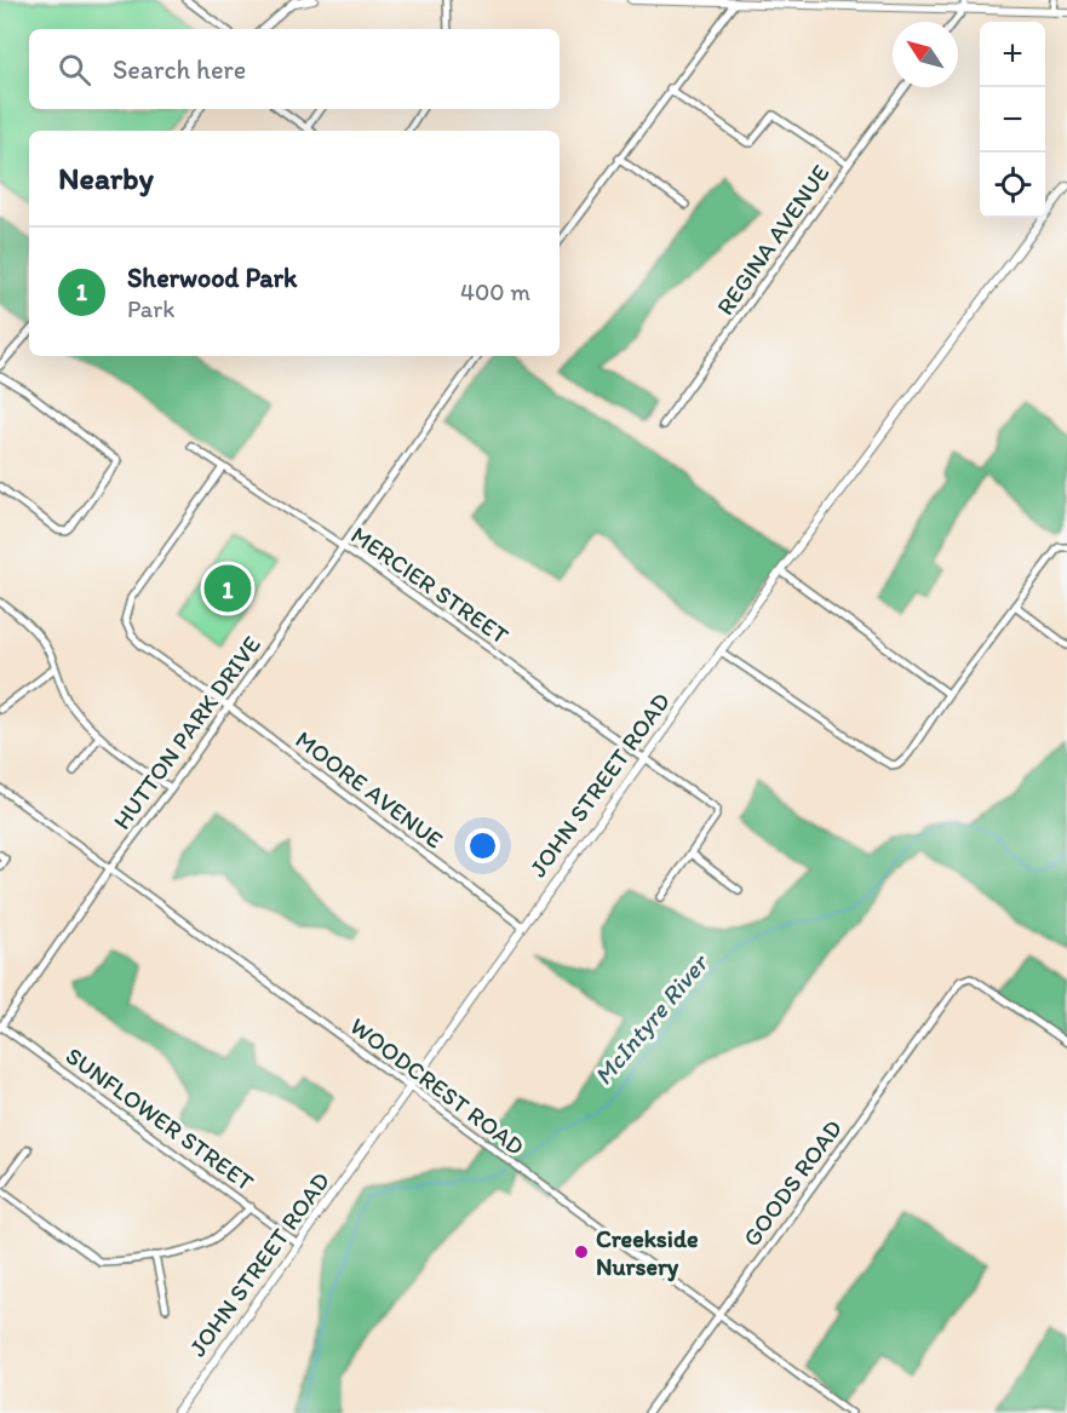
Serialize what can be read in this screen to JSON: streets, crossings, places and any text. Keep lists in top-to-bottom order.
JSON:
{
  "streets": {
    "main road": ["JOHN STREET ROAD"],
    "street": [
      "REGINA AVENUE",
      "MERCIER STREET",
      "HUTTON PARK DRIVE",
      "MOORE AVENUE",
      "WOODCREST ROAD",
      "SUNFLOWER STREET",
      "GOODS ROAD"
    ]
  },
  "crossings": [
    ["MERCIER STREET", "HUTTON PARK DRIVE"],
    ["MERCIER STREET", "JOHN STREET ROAD"],
    ["MERCIER STREET", "MOORE AVENUE"],
    ["HUTTON PARK DRIVE", "MOORE AVENUE"],
    ["HUTTON PARK DRIVE", "WOODCREST ROAD"],
    ["HUTTON PARK DRIVE", "SUNFLOWER STREET"],
    ["JOHN STREET ROAD", "MOORE AVENUE"],
    ["JOHN STREET ROAD", "WOODCREST ROAD"],
    ["JOHN STREET ROAD", "SUNFLOWER STREET"],
    ["WOODCREST ROAD", "GOODS ROAD"]
  ],
  "water": ["McIntyre River"],
  "places": ["Creekside Nursery"],
  "north": "top left",
  "page": {
    "map_buttons": ["+", "−"],
    "search": "Search here",
    "heading": "Nearby",
    "list": [
      {
        "mark": "1",
        "name": "Sherwood Park",
        "note": "Park",
        "value": "400 m"
      }
    ],
    "pins": "1"
  }
}
